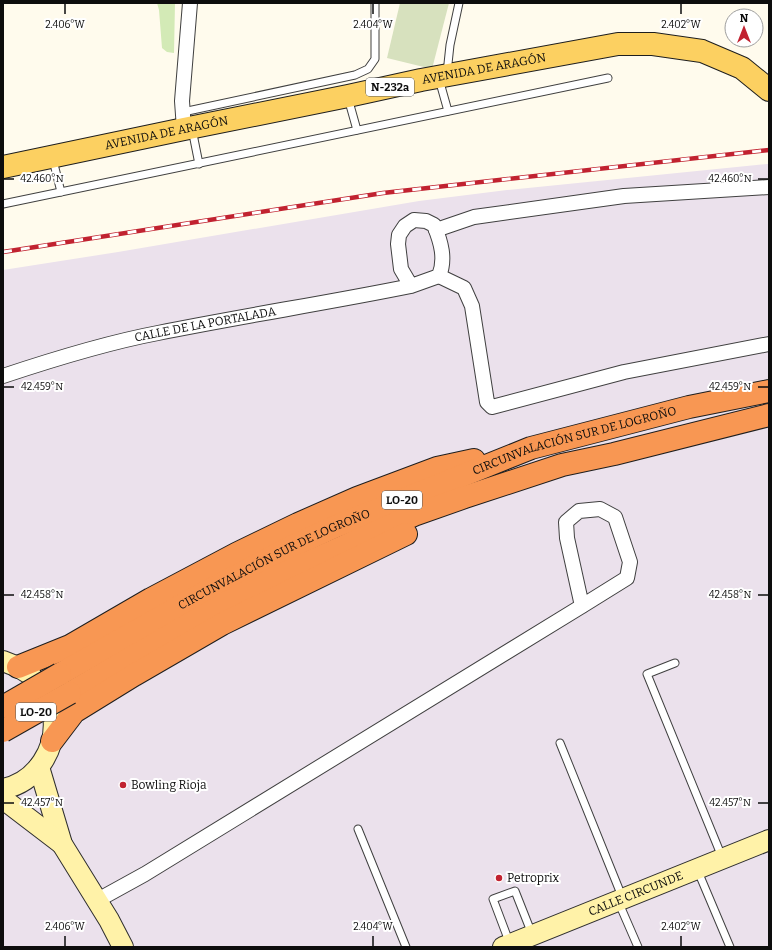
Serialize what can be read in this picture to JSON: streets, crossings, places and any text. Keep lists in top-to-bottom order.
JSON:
{
  "streets": {
    "highway": ["CIRCUNVALACIÓN SUR DE LOGROÑO", "LO-20"],
    "main road": ["AVENIDA DE ARAGÓN", "N-232a", "CALLE CIRCUNDE"],
    "street": ["CALLE DE LA PORTALADA"]
  },
  "places": ["Bowling Rioja", "Petroprix"],
  "north": "top",
  "coordinates": [
    "2.406°W",
    "2.404°W",
    "2.402°W",
    "42.460°N",
    "42.459°N",
    "42.458°N",
    "42.457°N"
  ]
}
